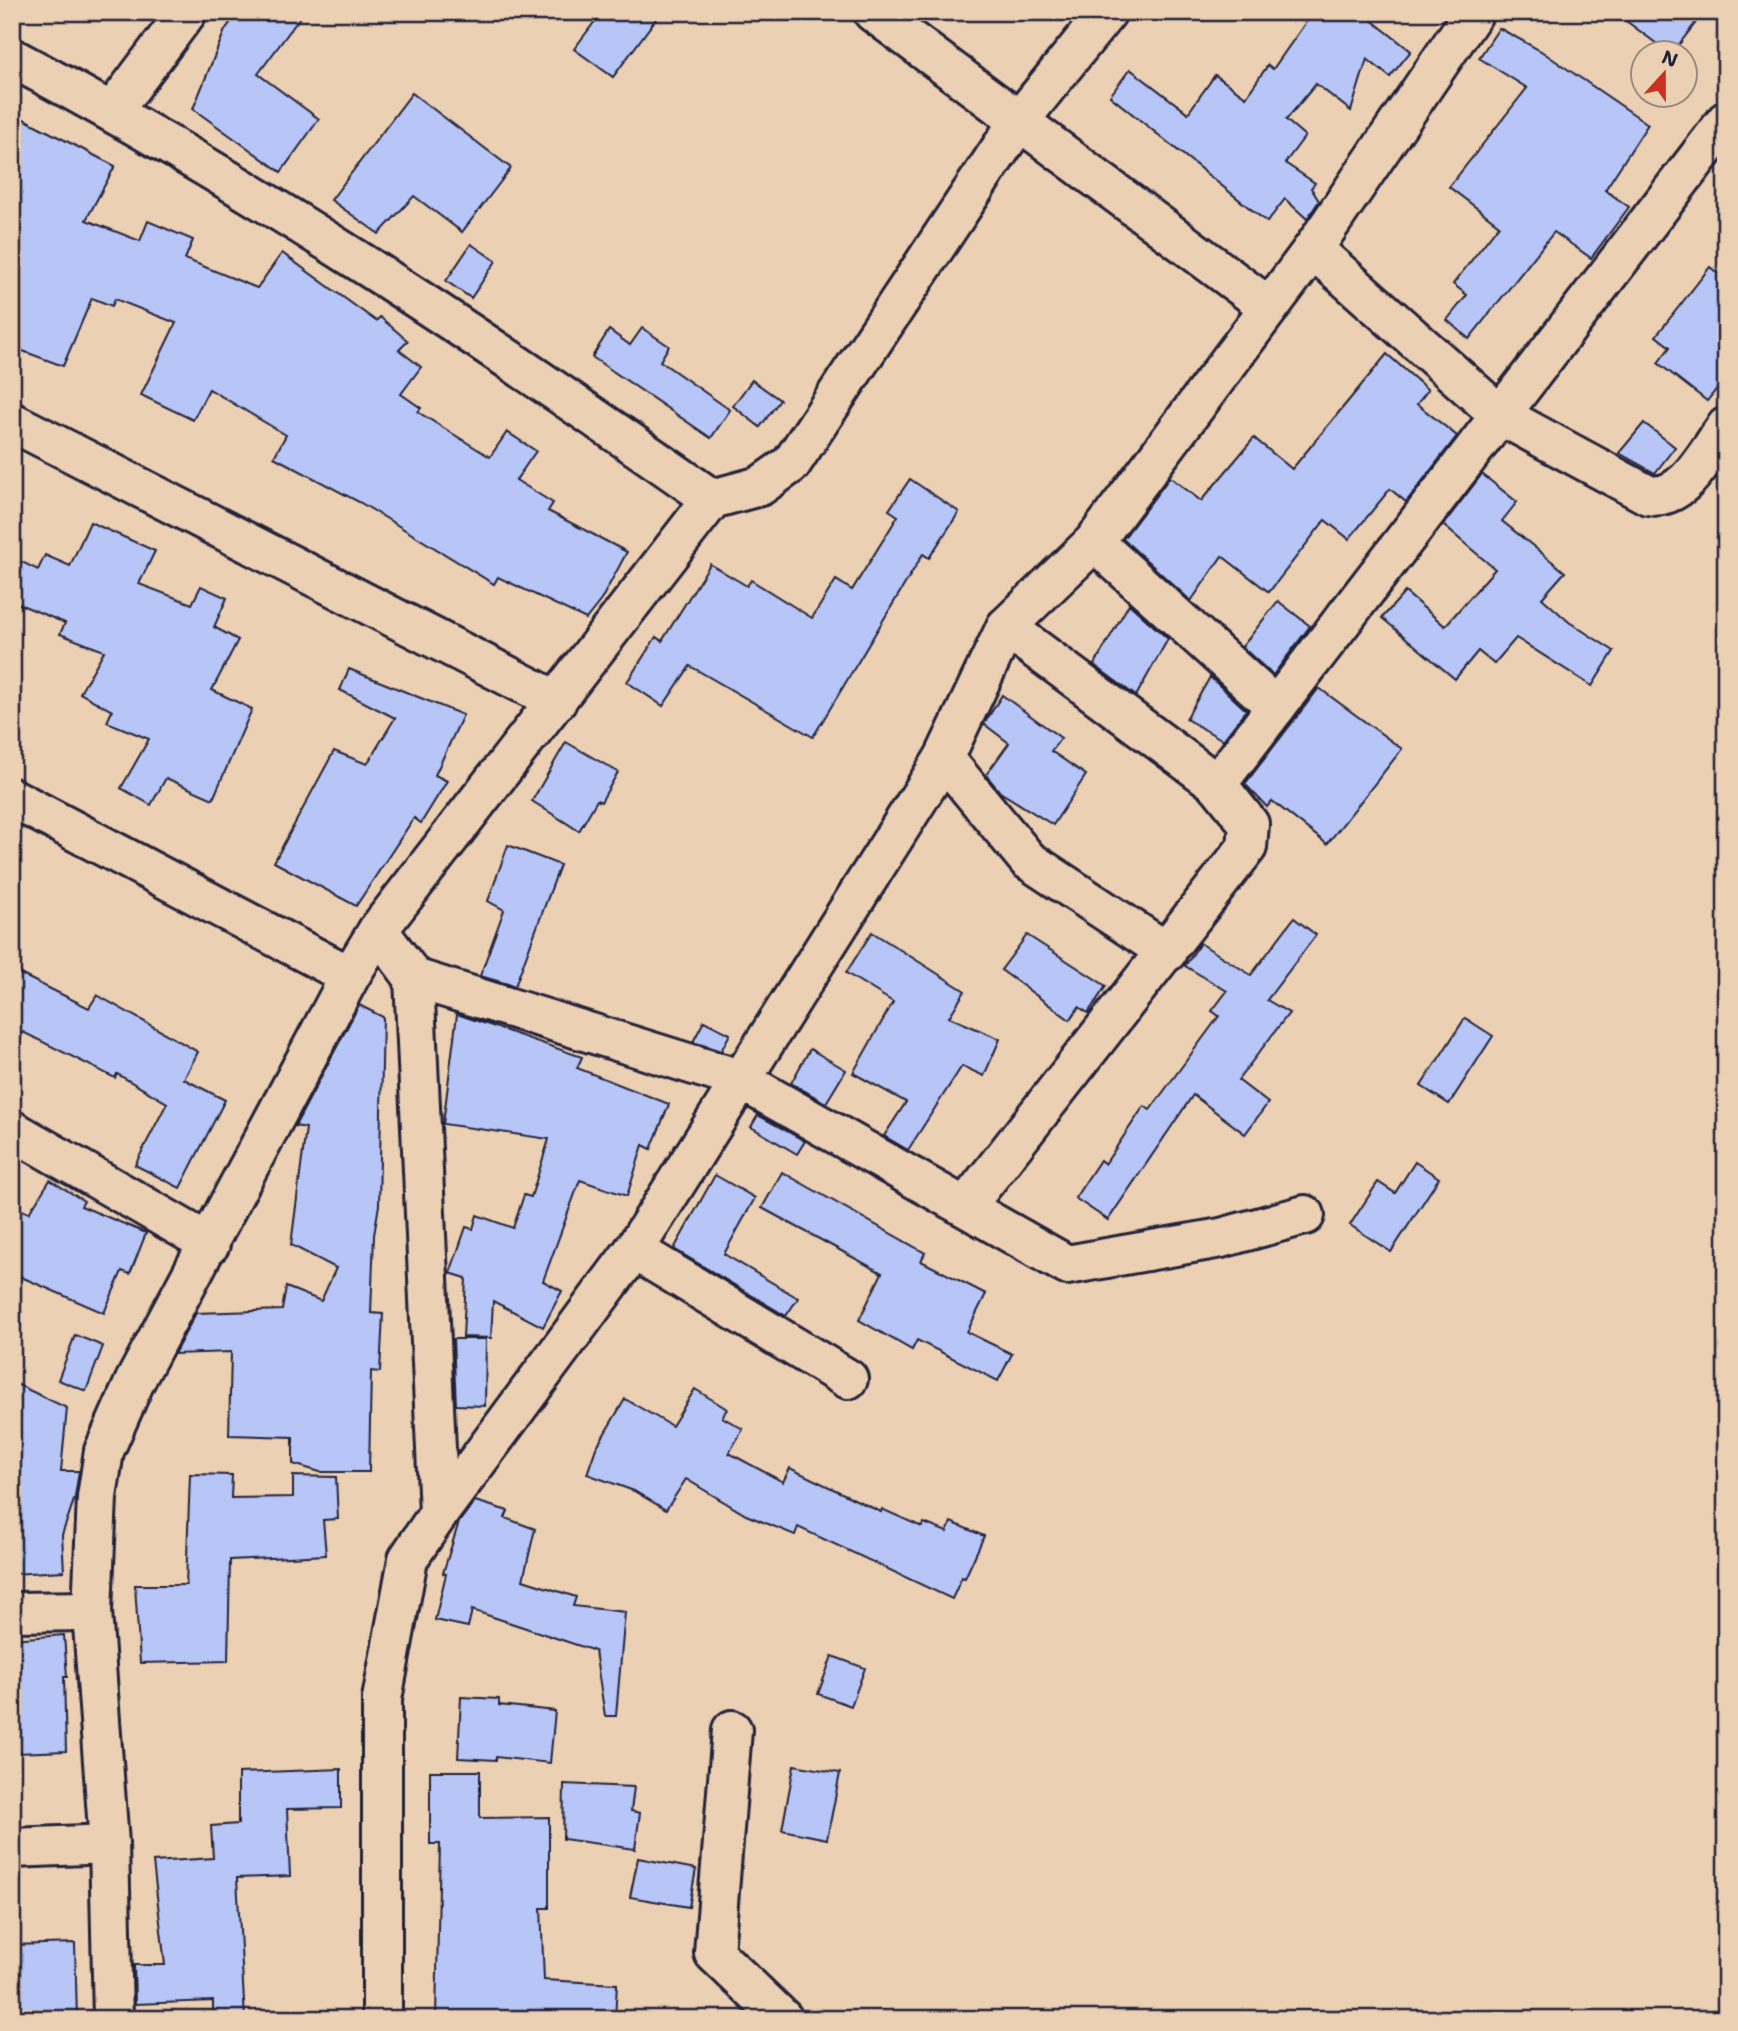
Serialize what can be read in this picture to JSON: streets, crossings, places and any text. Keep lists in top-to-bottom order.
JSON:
{
  "north": "top"
}
